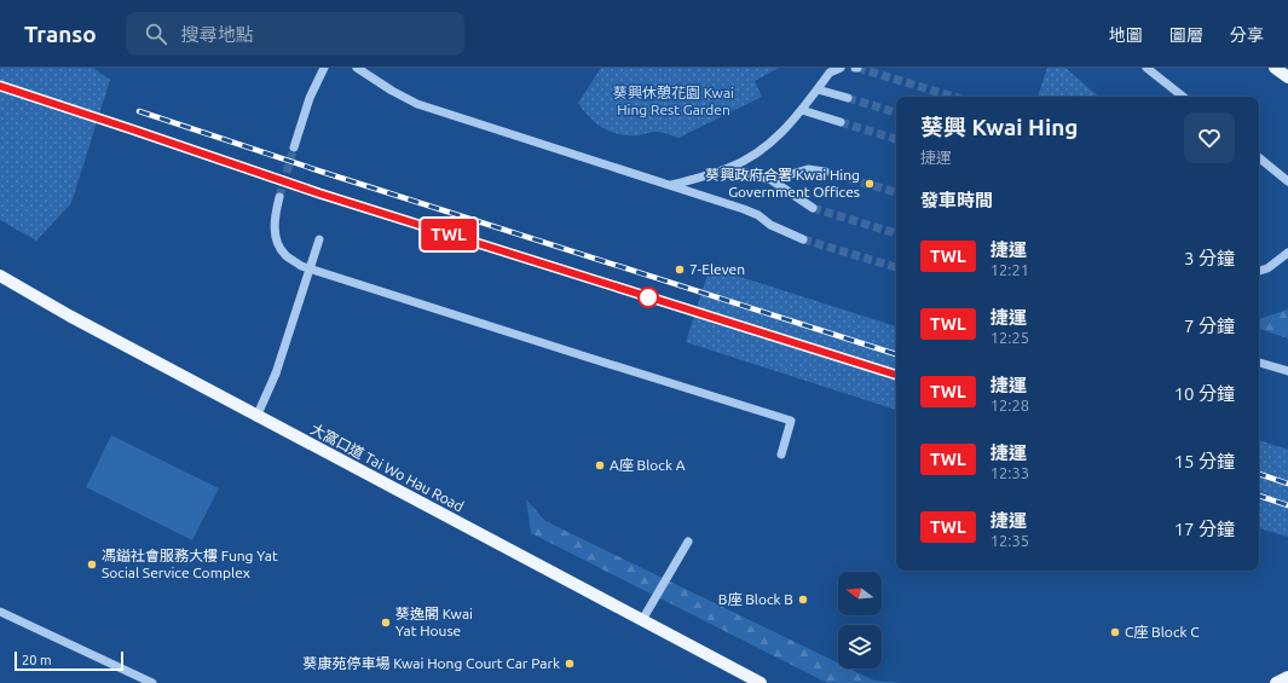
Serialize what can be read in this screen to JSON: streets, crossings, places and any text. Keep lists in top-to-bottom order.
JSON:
{
  "streets": {
    "main road": ["大窩口道 Tai Wo Hau Road"]
  },
  "parks": ["葵興休憩花園 Kwai Hing Rest Garden"],
  "places": [
    "葵興政府合署 Kwai Hing Government Offices",
    "7-Eleven",
    "A座 Block A",
    "馮鎰社會服務大樓 Fung Yat Social Service Complex",
    "B座 Block B",
    "葵逸閣 Kwai Yat House",
    "C座 Block C",
    "葵康苑停車場 Kwai Hong Court Car Park"
  ],
  "lines": ["metro line TWL"],
  "scale_bar": "20 m",
  "north": "left",
  "page": {
    "header": "Transo",
    "search": "搜尋地點",
    "nav": ["地圖", "圖層", "分享"],
    "on_map": "TWL",
    "heading": [
      ["葵興 Kwai Hing", "捷運"],
      "發車時間"
    ],
    "list": [
      {
        "mark": "TWL",
        "name": "捷運",
        "note": "12:21",
        "value": "3 分鐘"
      },
      {
        "mark": "TWL",
        "name": "捷運",
        "note": "12:25",
        "value": "7 分鐘"
      },
      {
        "mark": "TWL",
        "name": "捷運",
        "note": "12:28",
        "value": "10 分鐘"
      },
      {
        "mark": "TWL",
        "name": "捷運",
        "note": "12:33",
        "value": "15 分鐘"
      },
      {
        "mark": "TWL",
        "name": "捷運",
        "note": "12:35",
        "value": "17 分鐘"
      }
    ],
    "scale": "20 m"
  }
}
